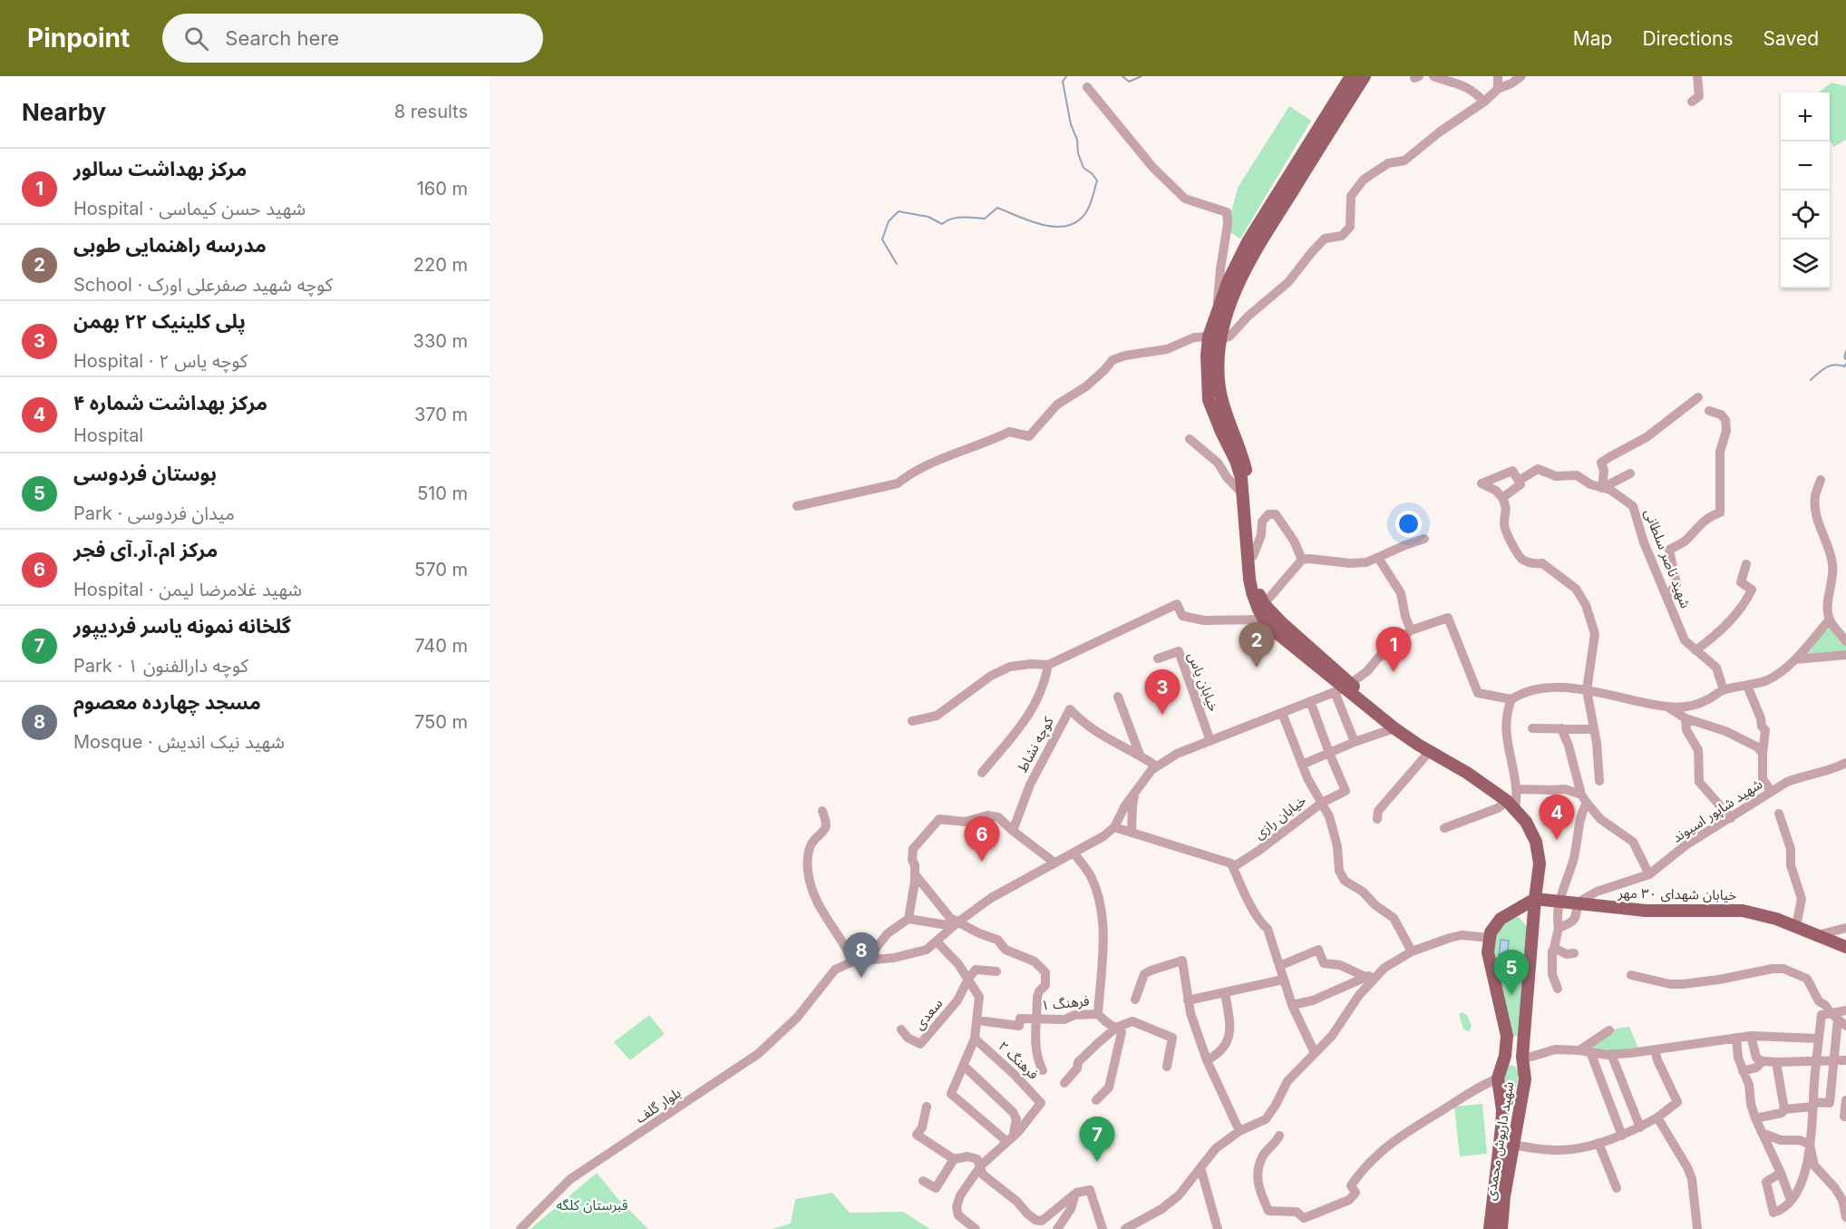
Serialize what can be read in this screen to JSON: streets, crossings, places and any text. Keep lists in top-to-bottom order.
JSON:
{
  "streets": {
    "main road": ["خیابان شهدای ۳۰ مهر", "شهید داریوش محمدی"],
    "street": [
      "شهید ناصر سلطانی",
      "خیابان یاس",
      "کوچه نشاط",
      "شهید شاپور اسیوند",
      "خیابان رازی",
      "فرهنگ ۱",
      "سعدی",
      "فرهنگ ۲",
      "بلوار گلف"
    ]
  },
  "crossings": [
    ["شهید شاپور اسیوند", "خیابان شهدای ۳۰ مهر"],
    ["خیابان شهدای ۳۰ مهر", "شهید داریوش محمدی"]
  ],
  "parks": ["قبرستان کلگه"],
  "page": {
    "header": "Pinpoint",
    "search": "Search here",
    "nav": ["Map", "Directions", "Saved"],
    "heading": ["Nearby", "8 results"],
    "map_buttons": ["+", "−"],
    "list": [
      {
        "mark": "1",
        "name": "مرکز بهداشت سالور",
        "note": "Hospital · شهید حسن کیماسی",
        "value": "160 m"
      },
      {
        "mark": "2",
        "name": "مدرسه راهنمایی طوبی",
        "note": "School · کوچه شهید صفرعلی اورک",
        "value": "220 m"
      },
      {
        "mark": "3",
        "name": "پلی کلینیک ۲۲ بهمن",
        "note": "Hospital · کوچه یاس ۲",
        "value": "330 m"
      },
      {
        "mark": "4",
        "name": "مرکز بهداشت شماره ۴",
        "note": "Hospital",
        "value": "370 m"
      },
      {
        "mark": "5",
        "name": "بوستان فردوسی",
        "note": "Park · میدان فردوسی",
        "value": "510 m"
      },
      {
        "mark": "6",
        "name": "مرکز ام.آر.آی فجر",
        "note": "Hospital · شهید غلامرضا لیمن",
        "value": "570 m"
      },
      {
        "mark": "7",
        "name": "گلخانه نمونه یاسر فردیپور",
        "note": "Park · کوچه دارالفنون ۱",
        "value": "740 m"
      },
      {
        "mark": "8",
        "name": "مسجد چهارده معصوم",
        "note": "Mosque · شهید نیک اندیش",
        "value": "750 m"
      }
    ],
    "pins": [
      "2",
      "1",
      "3",
      "4",
      "6",
      "8",
      "5",
      "7"
    ]
  }
}
